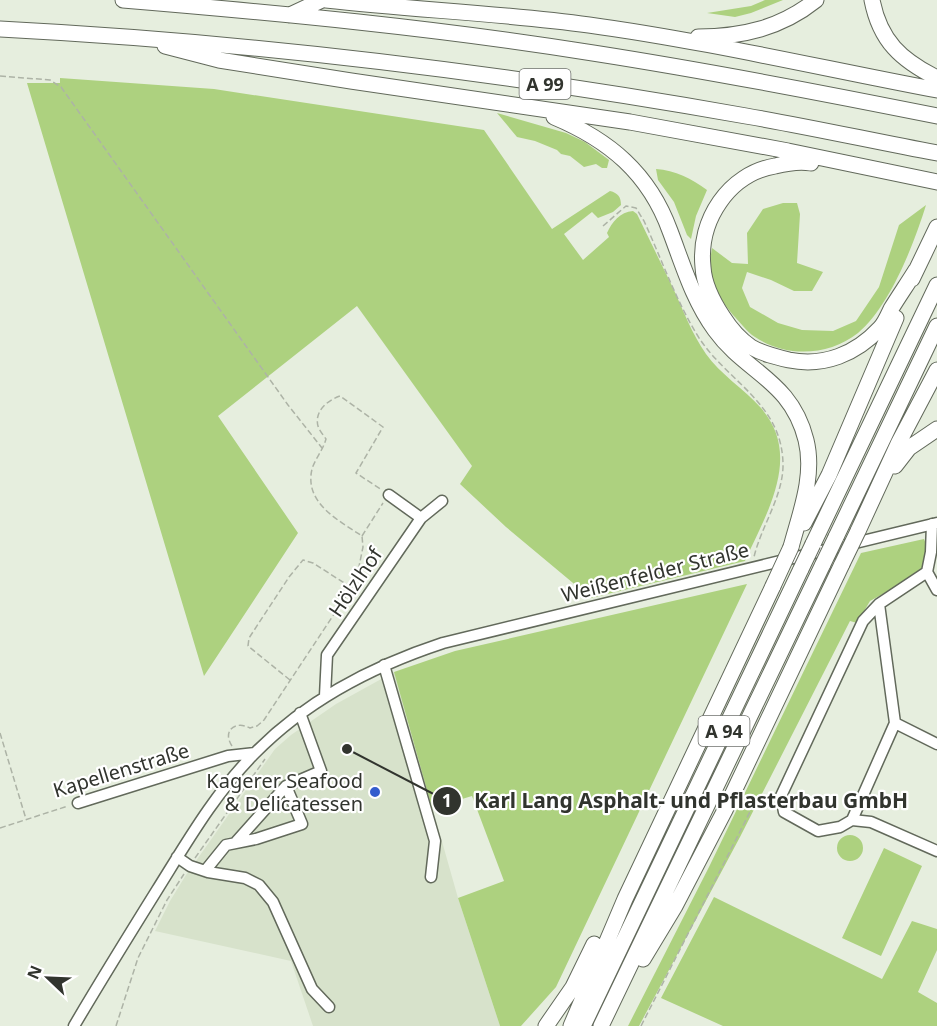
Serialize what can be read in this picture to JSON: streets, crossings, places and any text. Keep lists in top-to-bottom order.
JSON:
{
  "streets": {
    "highway": ["A 99", "A 94"],
    "street": ["Weißenfelder Straße", "Hölzlhof", "Kapellenstraße"]
  },
  "crossings": [
    ["Weißenfelder Straße", "Hölzlhof"],
    ["Weißenfelder Straße", "Kapellenstraße"]
  ],
  "places": ["Karl Lang Asphalt- und Pflasterbau GmbH", "Kagerer Seafood & Delicatessen"],
  "north": "top left"
}
